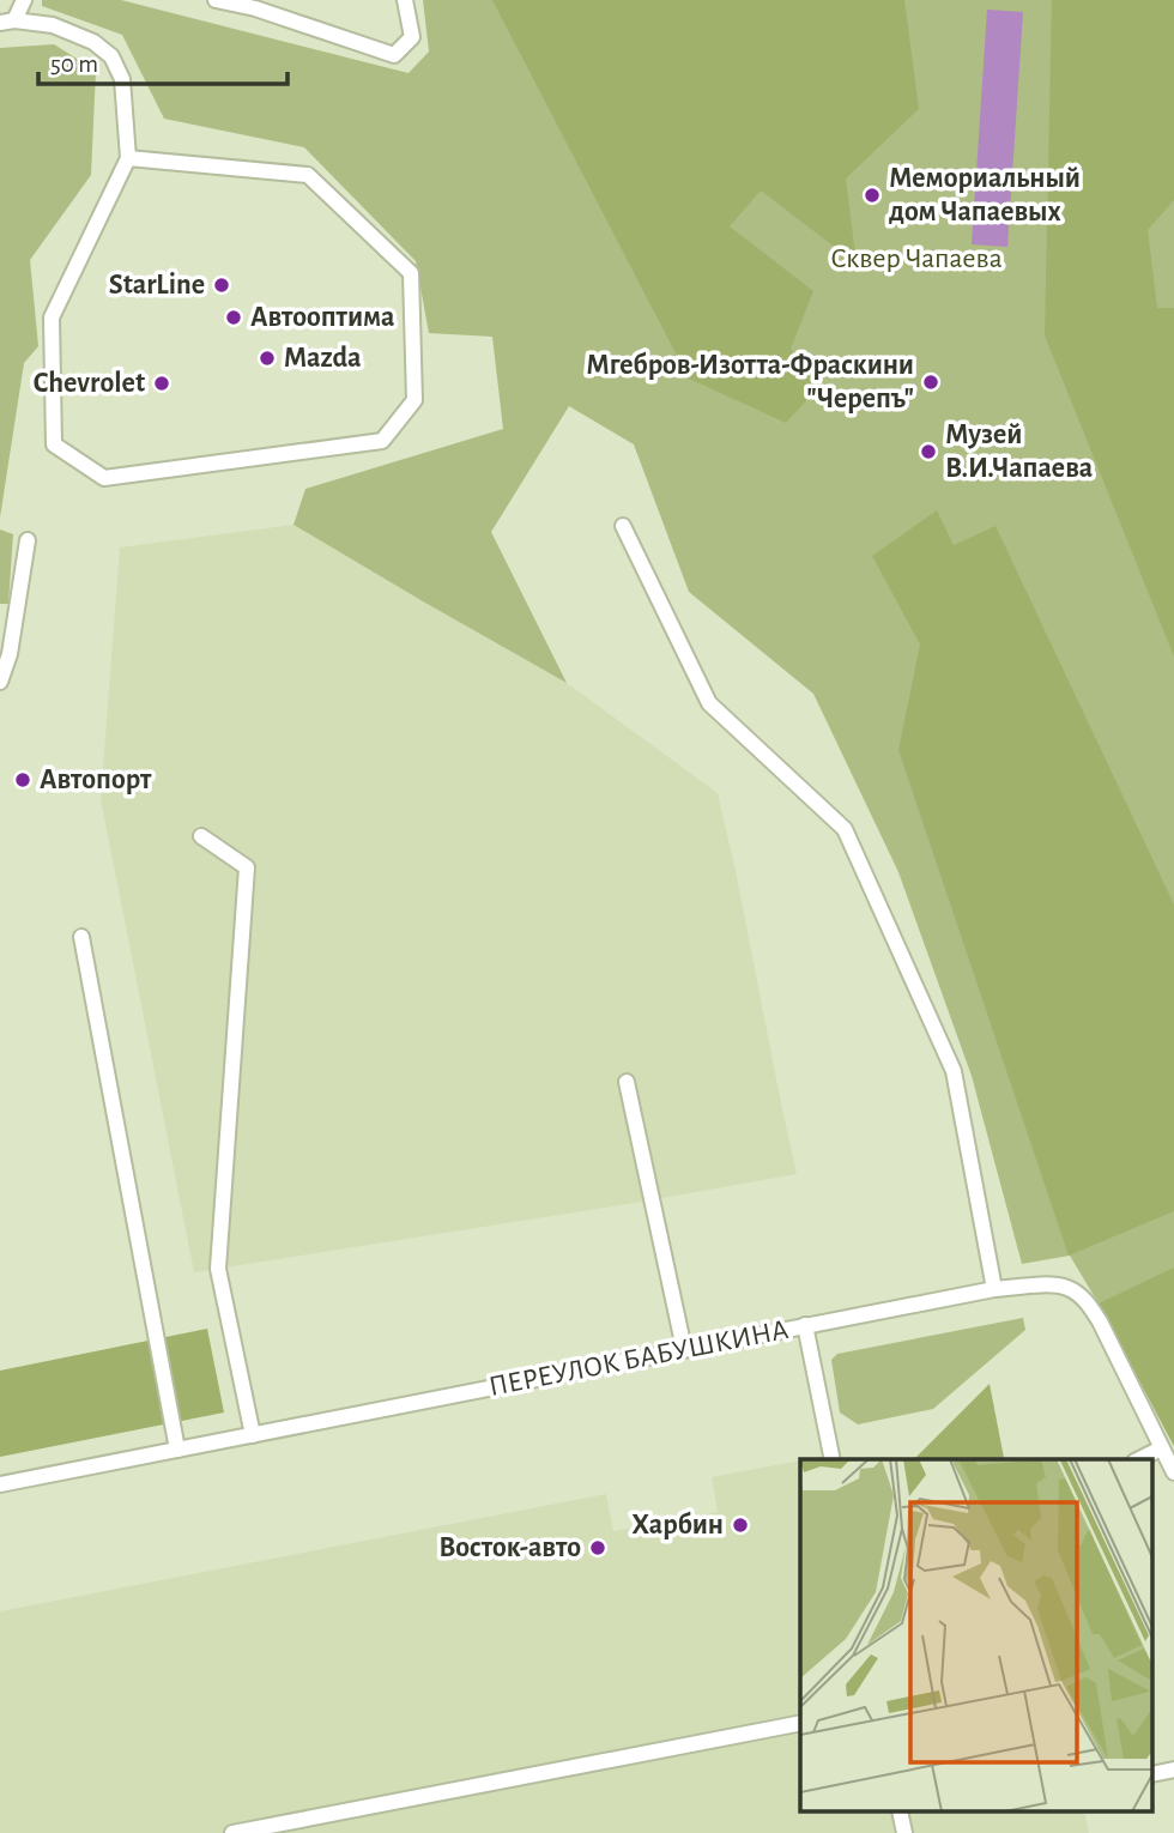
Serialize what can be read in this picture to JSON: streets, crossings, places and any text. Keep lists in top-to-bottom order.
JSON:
{
  "streets": {
    "lane": ["ПЕРЕУЛОК БАБУШКИНА"]
  },
  "parks": ["Сквер Чапаева"],
  "places": [
    "Мемориальный дом Чапаевых",
    "StarLine",
    "Автооптима",
    "Mazda",
    "Мгебров-Изотта-Фраскини \"Черепъ\"",
    "Chevrolet",
    "Музей В.И.Чапаева",
    "Автопорт",
    "Харбин",
    "Восток-авто"
  ],
  "scale_bar": "50 m"
}
